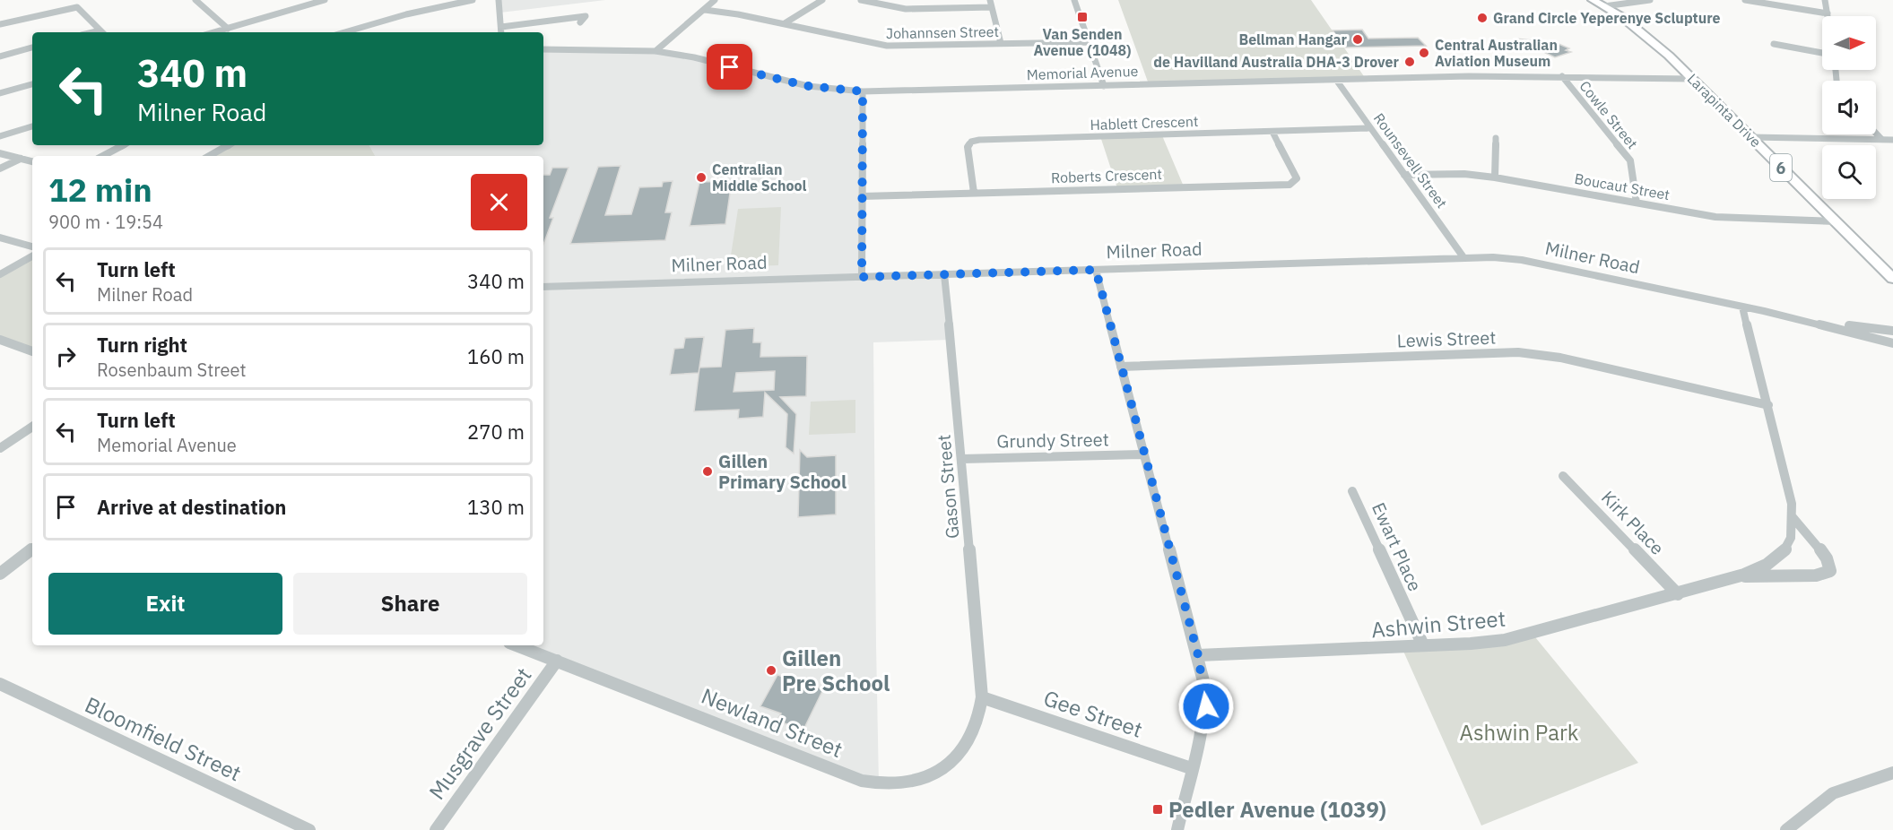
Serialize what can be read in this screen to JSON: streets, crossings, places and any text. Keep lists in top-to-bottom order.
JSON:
{
  "streets": {
    "main road": ["Larapinta Drive", "6"],
    "street": [
      "Johannsen Street",
      "Memorial Avenue",
      "Cowle Street",
      "Hablett Crescent",
      "Rounsevell Street",
      "Roberts Crescent",
      "Boucaut Street",
      "Milner Road",
      "Lewis Street",
      "Grundy Street",
      "Gason Street",
      "Kirk Place",
      "Ewart Place",
      "Ashwin Street",
      "Gee Street",
      "Newland Street",
      "Musgrave Street",
      "Bloomfield Street"
    ]
  },
  "crossings": [
    ["Memorial Avenue", "Larapinta Drive"],
    ["Memorial Avenue", "Cowle Street"],
    ["Memorial Avenue", "Rounsevell Street"],
    ["Larapinta Drive", "Boucaut Street"],
    ["Cowle Street", "Boucaut Street"],
    ["Hablett Crescent", "Rounsevell Street"],
    ["Hablett Crescent", "Roberts Crescent"],
    ["Rounsevell Street", "Boucaut Street"],
    ["Rounsevell Street", "Milner Road"],
    ["Milner Road", "Gason Street"],
    ["Milner Road", "Ashwin Street"],
    ["Lewis Street", "Ashwin Street"],
    ["Grundy Street", "Gason Street"],
    ["Gason Street", "Gee Street"],
    ["Gason Street", "Newland Street"],
    ["Kirk Place", "Ashwin Street"],
    ["Ewart Place", "Ashwin Street"],
    ["Gee Street", "Newland Street"],
    ["Newland Street", "Musgrave Street"]
  ],
  "parks": ["Ashwin Park"],
  "places": {
    "transit": ["Van Senden Avenue (1048)", "Pedler Avenue (1039)"],
    "other": [
      "Grand Circle Yeperenye Sclupture",
      "Bellman Hangar",
      "Central Australian Aviation Museum",
      "de Havilland Australia DHA-3 Drover",
      "Centralian Middle School",
      "Gillen Primary School",
      "Gillen Pre School"
    ]
  },
  "north": "right",
  "page": {
    "turn": ["340 m", "Milner Road"],
    "heading": ["12 min", "900 m · 19:54"],
    "list": [
      {
        "name": "Turn left",
        "note": "Milner Road",
        "value": "340 m"
      },
      {
        "name": "Turn right",
        "note": "Rosenbaum Street",
        "value": "160 m"
      },
      {
        "name": "Turn left",
        "note": "Memorial Avenue",
        "value": "270 m"
      },
      {
        "name": "Arrive at destination",
        "value": "130 m"
      }
    ],
    "buttons": ["Exit", "Share"]
  }
}
